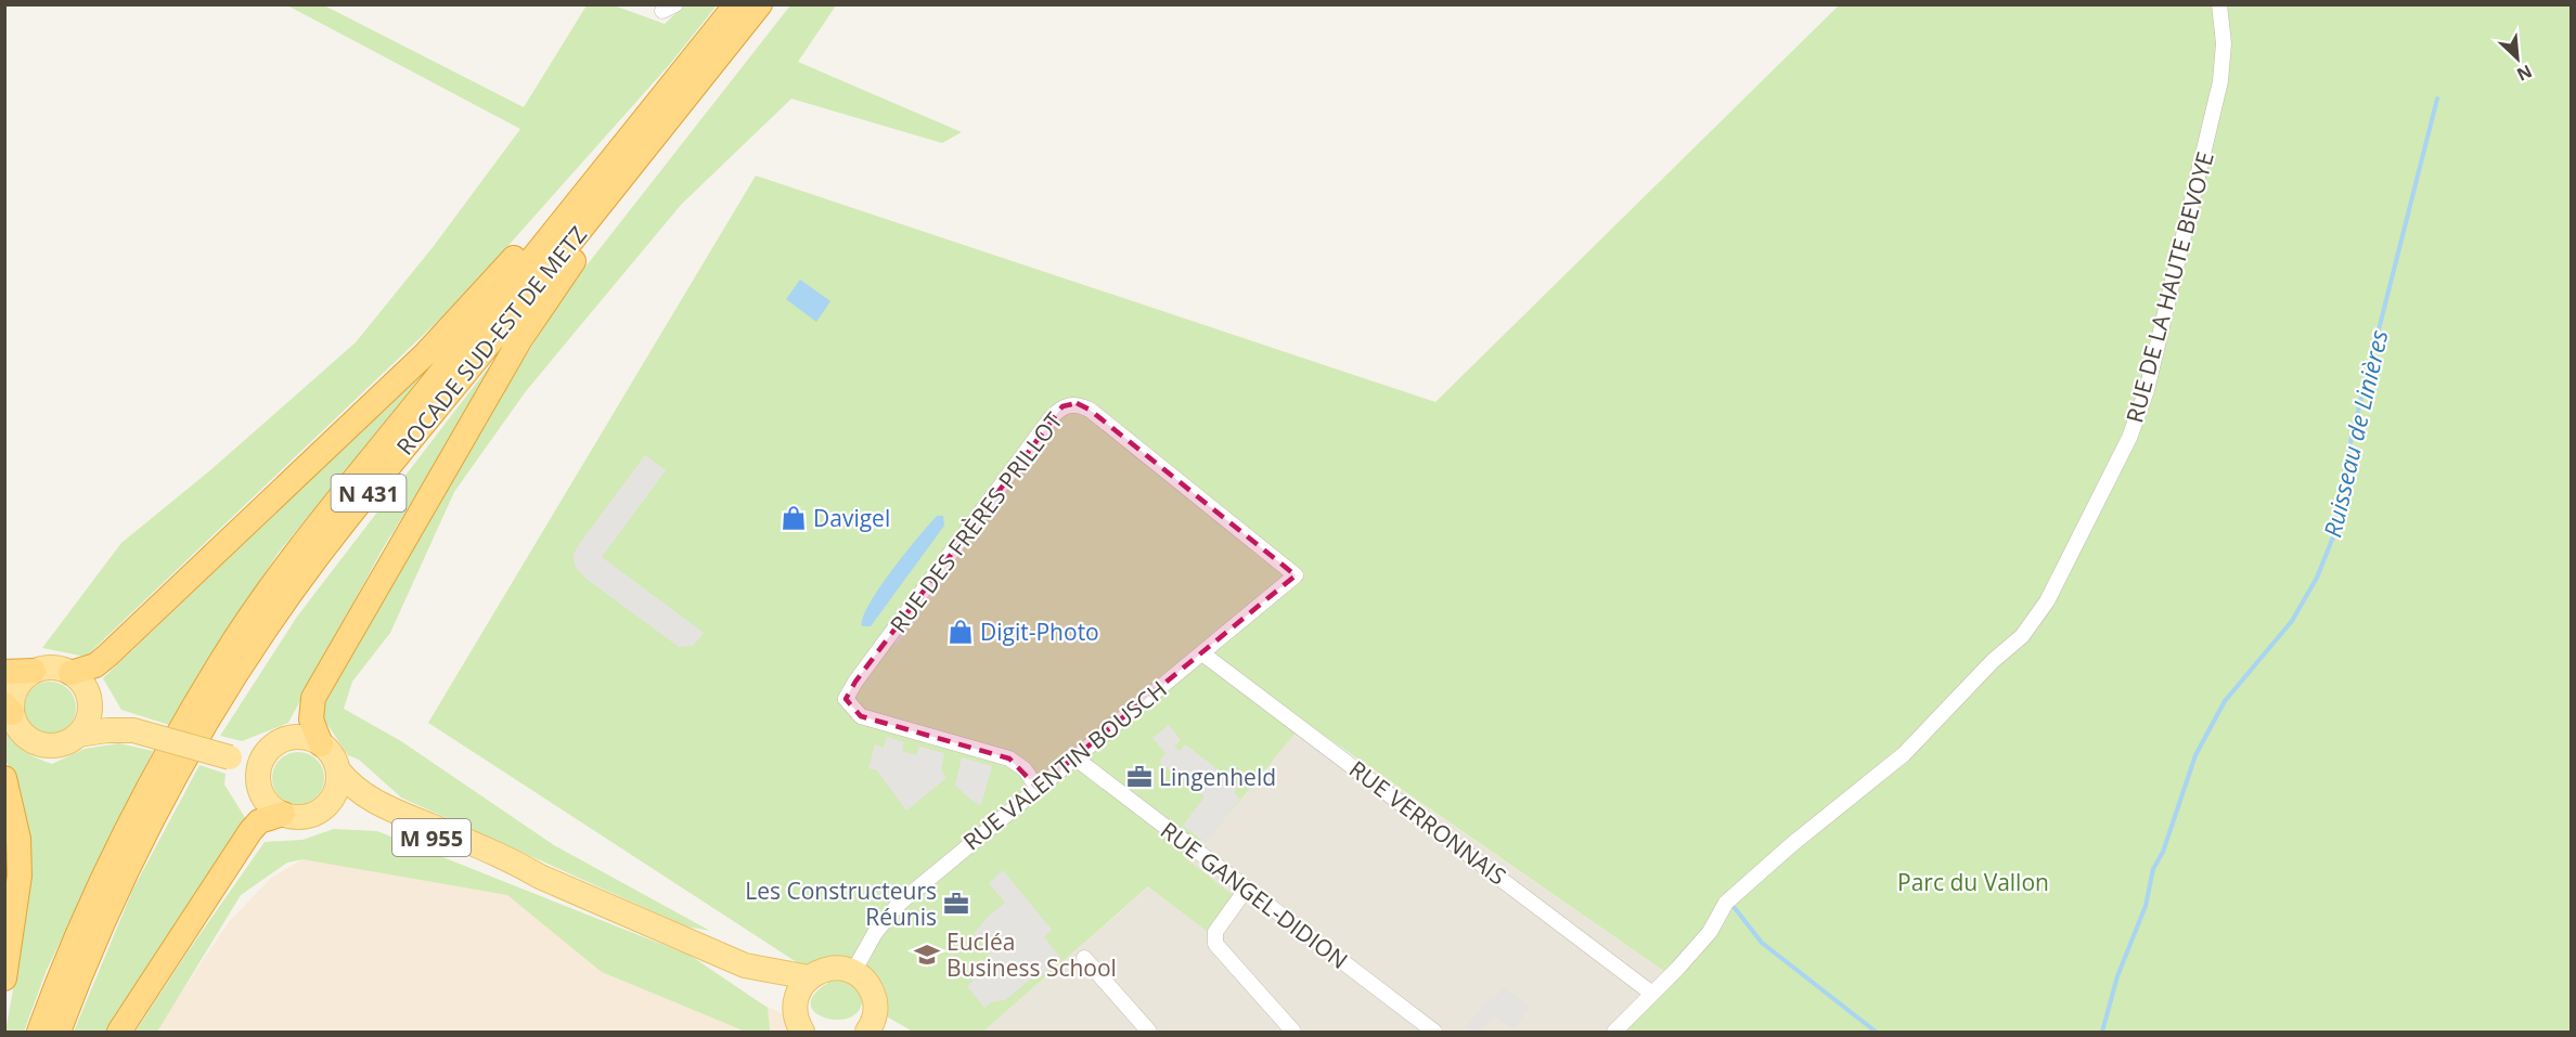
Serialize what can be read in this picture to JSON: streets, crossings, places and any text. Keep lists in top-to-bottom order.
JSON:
{
  "streets": {
    "highway": ["ROCADE SUD-EST DE METZ", "N 431"],
    "main road": ["M 955"],
    "street": [
      "RUE DE LA HAUTE BEVOYE",
      "RUE DES FRÈRES PRILLOT",
      "RUE VALENTIN BOUSCH",
      "RUE VERRONNAIS",
      "RUE GANGEL-DIDION"
    ]
  },
  "crossings": [
    ["RUE DE LA HAUTE BEVOYE", "RUE VERRONNAIS"],
    ["RUE DES FRÈRES PRILLOT", "RUE VALENTIN BOUSCH"],
    ["RUE VALENTIN BOUSCH", "RUE VERRONNAIS"],
    ["RUE VALENTIN BOUSCH", "RUE GANGEL-DIDION"]
  ],
  "water": ["Ruisseau de Linières"],
  "parks": ["Parc du Vallon"],
  "places": {
    "shop": ["Davigel", "Digit-Photo"],
    "office": ["Lingenheld", "Les Constructeurs Réunis"],
    "school or university": ["Eucléa Business School"]
  },
  "north": "bottom right"
}
